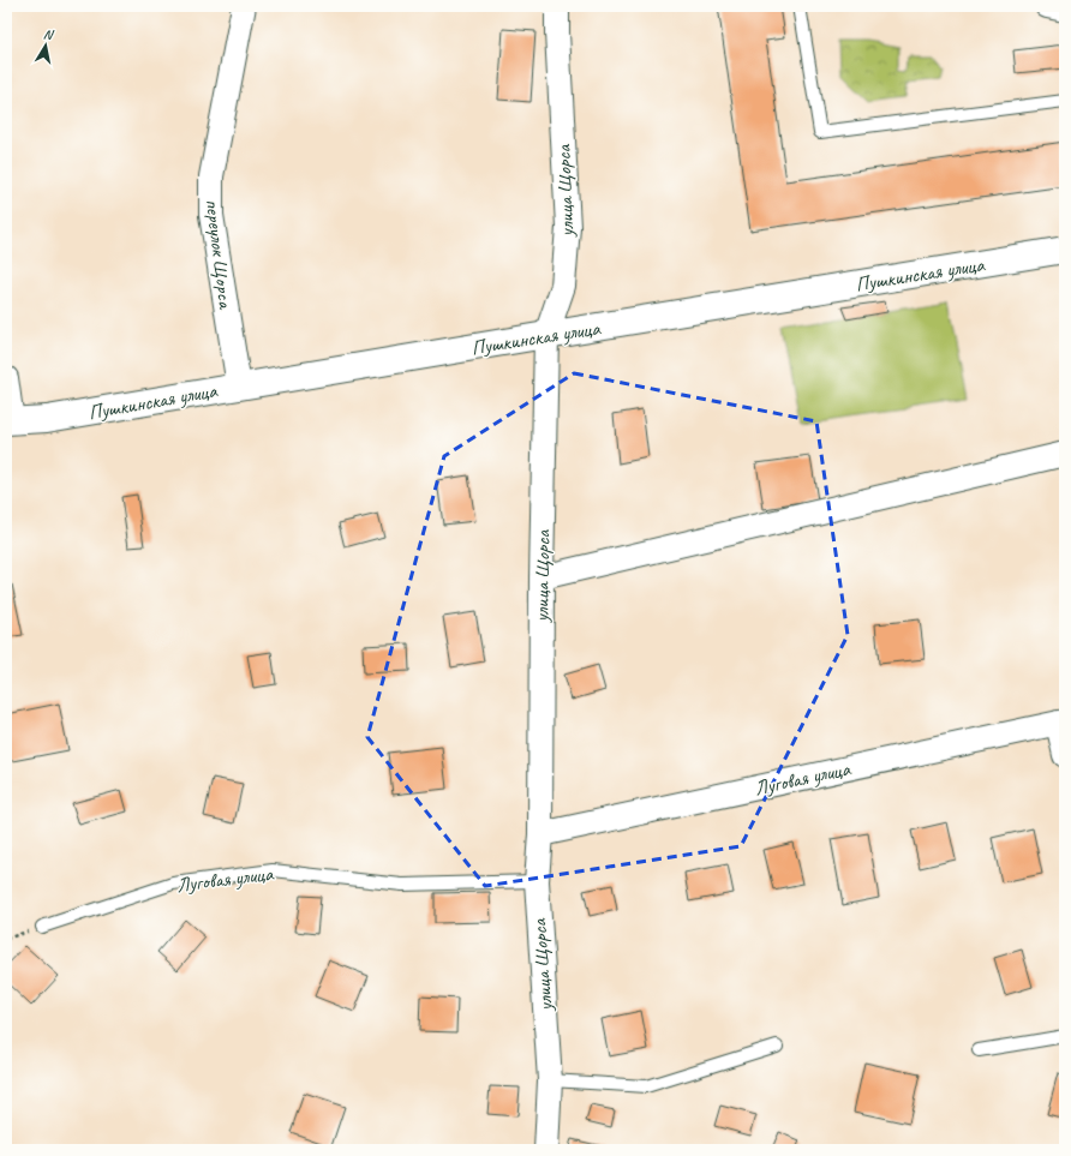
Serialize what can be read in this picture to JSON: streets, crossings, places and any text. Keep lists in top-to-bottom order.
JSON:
{
  "streets": {
    "street": [
      "улица Щорса",
      "переулок Щорса",
      "Пушкинская улица",
      "Луговая улица"
    ]
  },
  "crossings": [
    ["улица Щорса", "Пушкинская улица"],
    ["улица Щорса", "Луговая улица"],
    ["переулок Щорса", "Пушкинская улица"]
  ],
  "north": "top"
}
